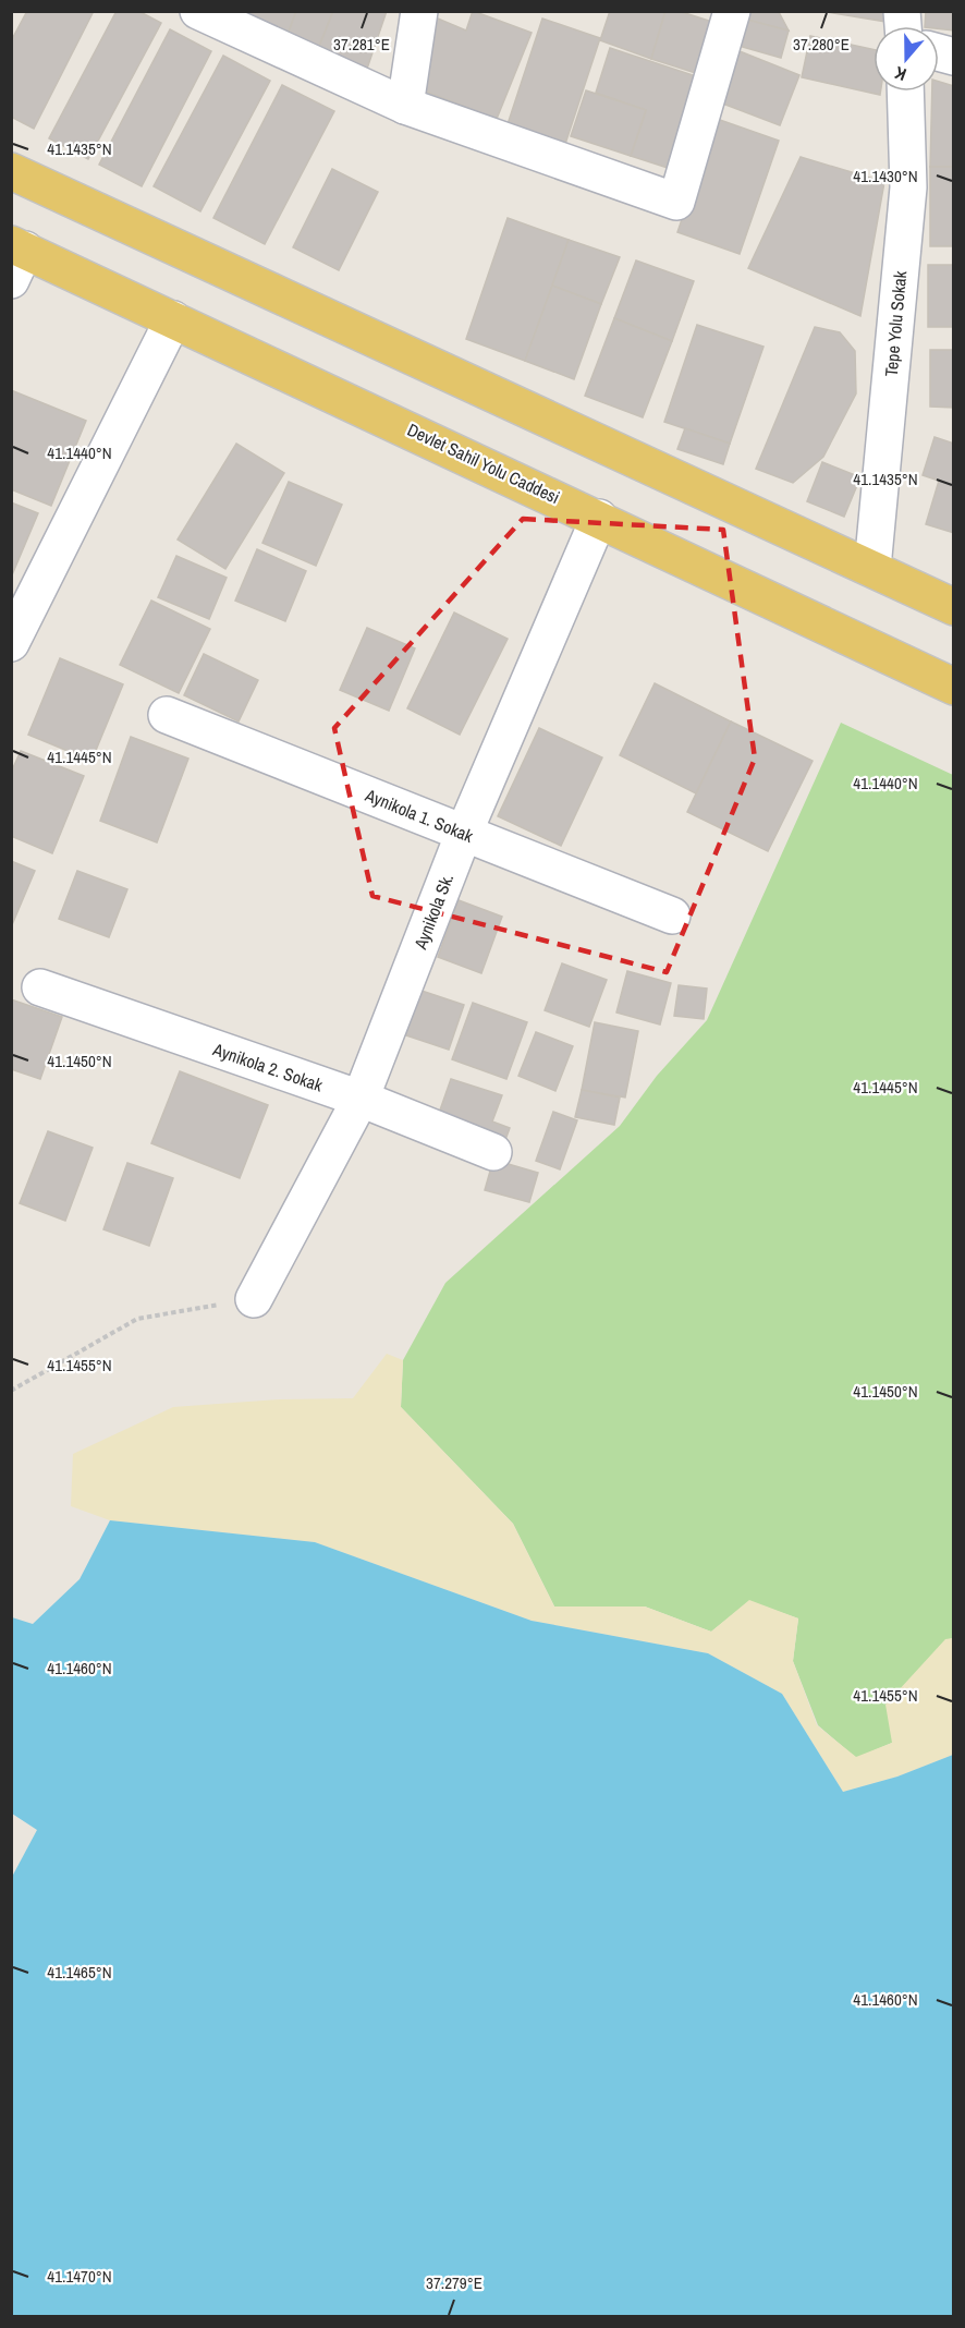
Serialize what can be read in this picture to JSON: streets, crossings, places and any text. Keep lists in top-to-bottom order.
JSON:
{
  "streets": {
    "main road": ["Devlet Sahil Yolu Caddesi"],
    "street": [
      "Tepe Yolu Sokak",
      "Aynikola 1. Sokak",
      "Aynikola Sk.",
      "Aynikola 2. Sokak"
    ]
  },
  "crossings": [
    ["Devlet Sahil Yolu Caddesi", "Aynikola Sk."],
    ["Aynikola 1. Sokak", "Aynikola Sk."],
    ["Aynikola Sk.", "Aynikola 2. Sokak"]
  ],
  "north": "bottom",
  "coordinates": [
    "37.281°E",
    "37.280°E",
    "41.1435°N",
    "41.1430°N",
    "41.1440°N",
    "41.1445°N",
    "41.1450°N",
    "41.1455°N",
    "41.1460°N",
    "41.1465°N",
    "41.1470°N",
    "37.279°E"
  ]
}
